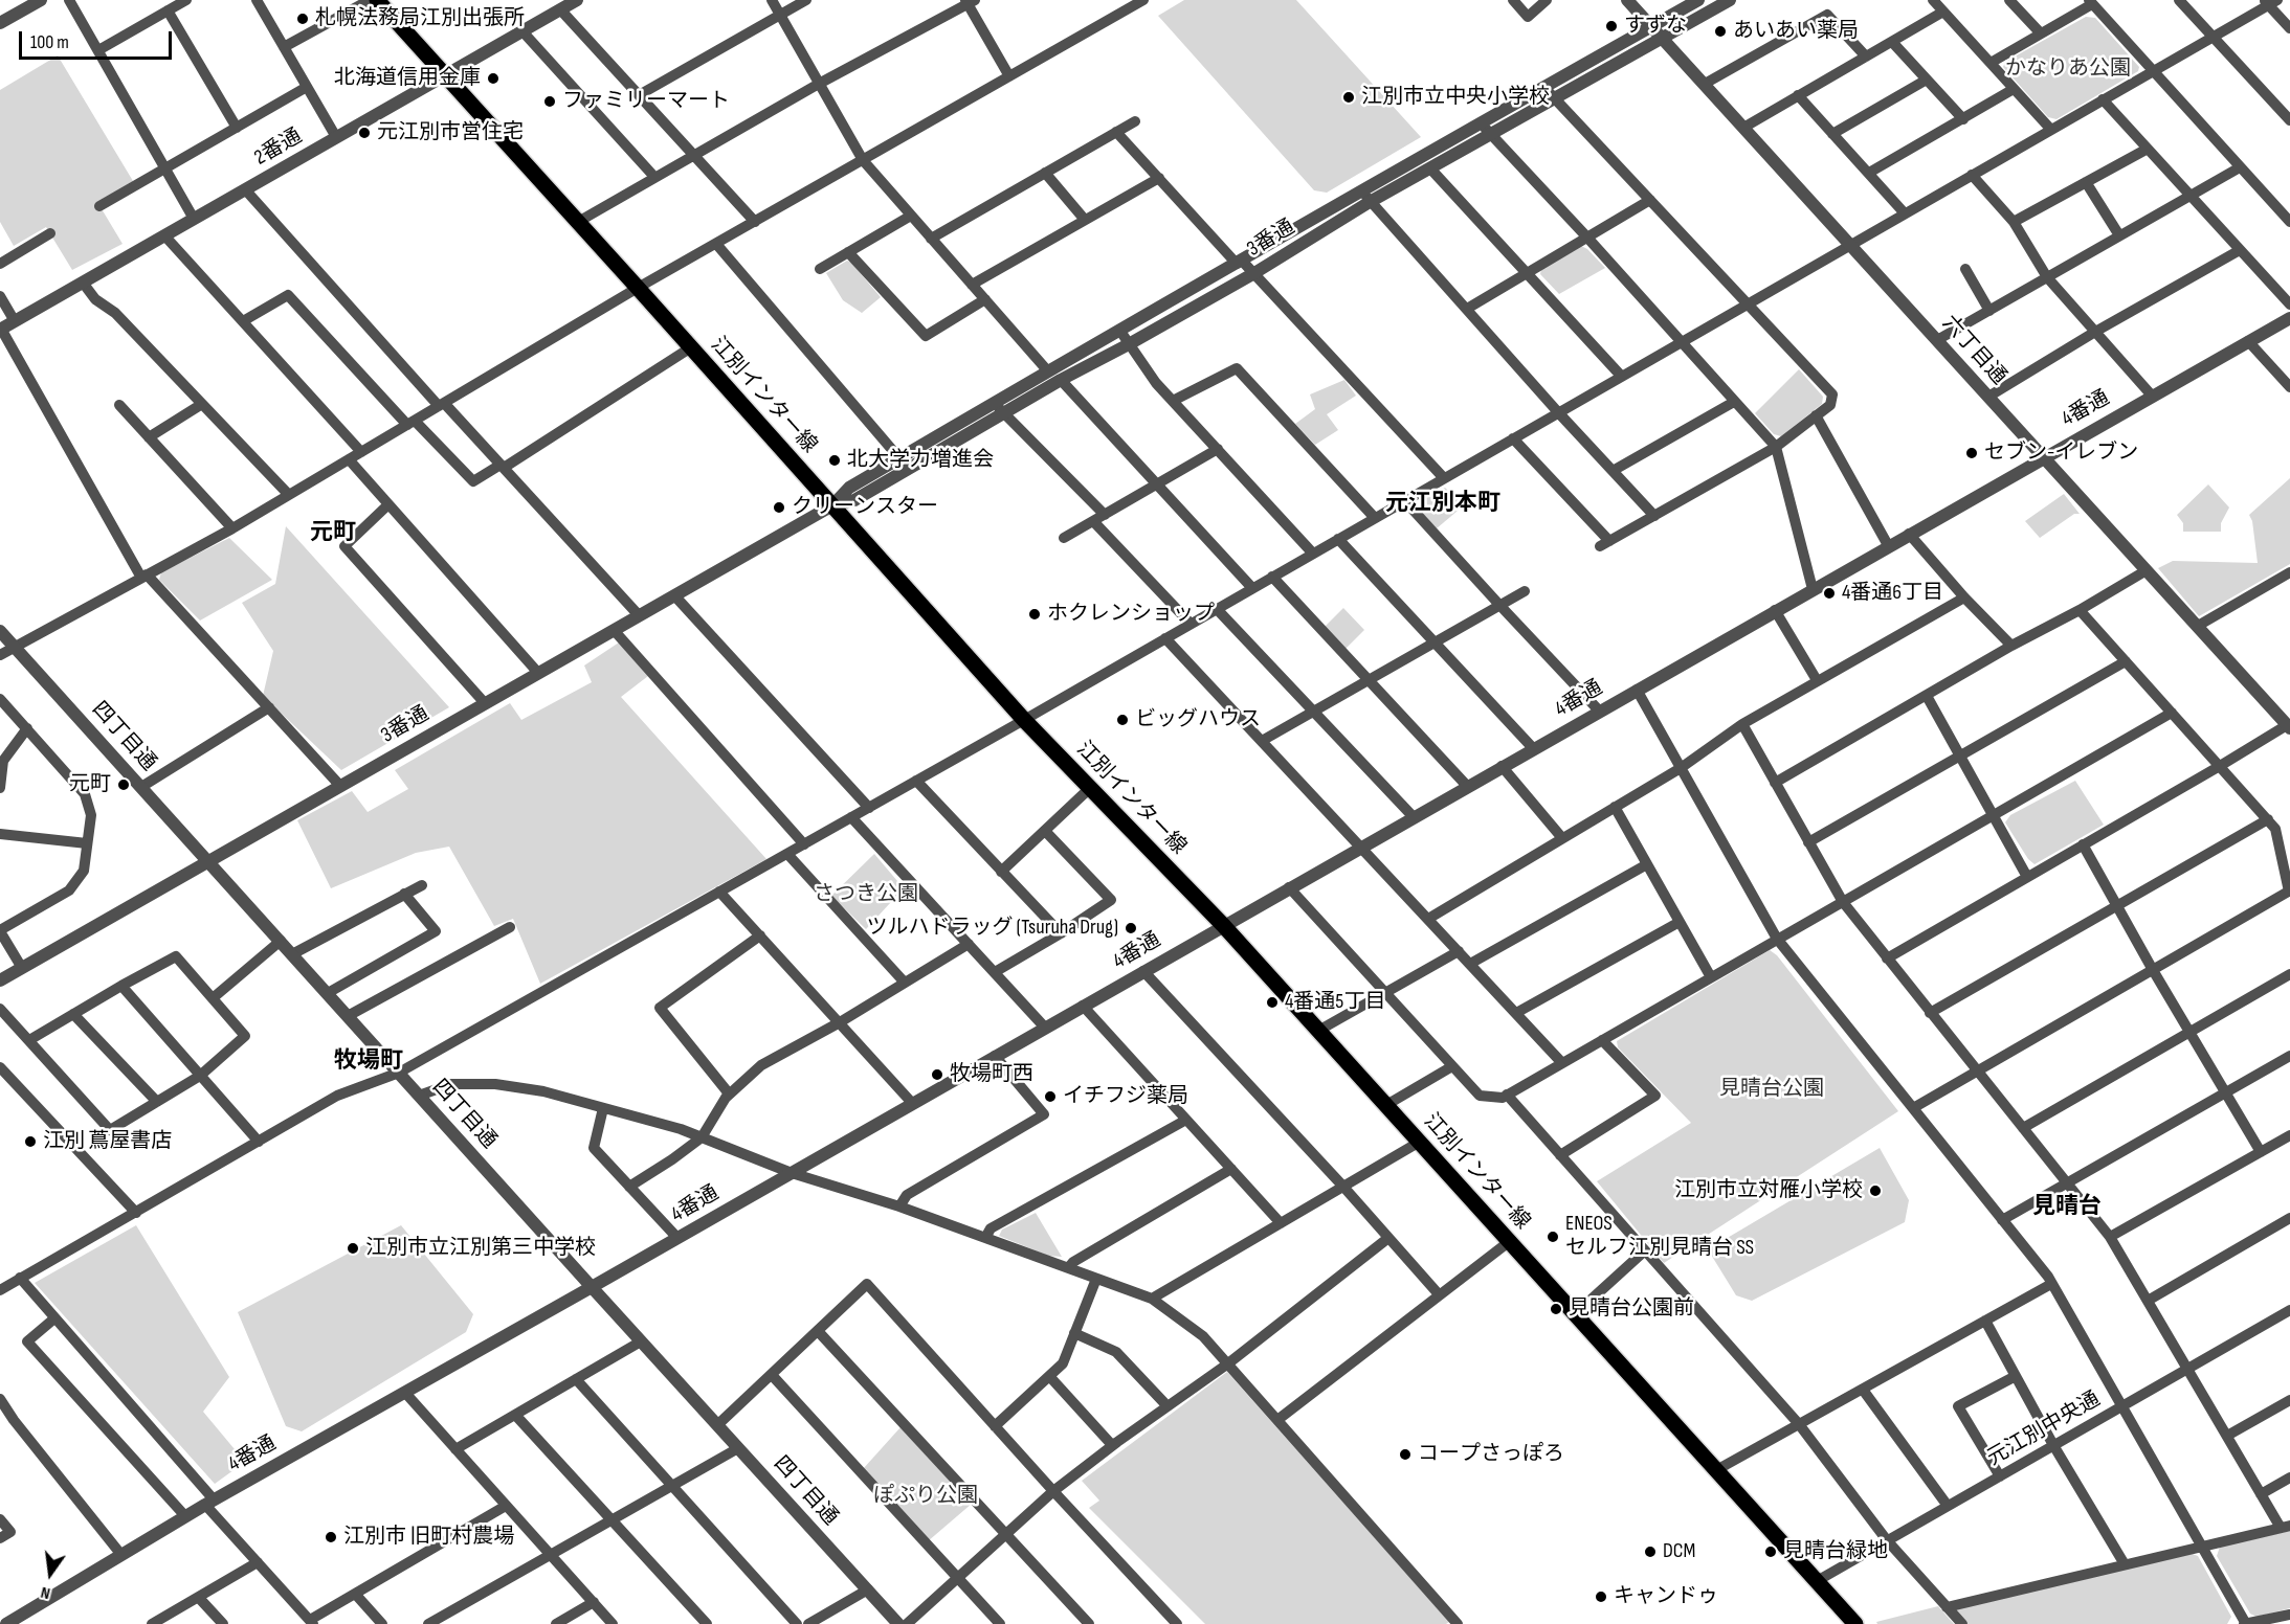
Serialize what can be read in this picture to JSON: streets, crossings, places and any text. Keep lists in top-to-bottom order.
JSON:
{
  "streets": {
    "main road": ["江別インター線"],
    "street": [
      "2番通",
      "3番通",
      "六丁目通",
      "4番通",
      "四丁目通",
      "元江別中央通"
    ]
  },
  "crossings": [
    ["2番通", "江別インター線"],
    ["3番通", "六丁目通"],
    ["3番通", "江別インター線"],
    ["3番通", "四丁目通"],
    ["六丁目通", "4番通"],
    ["江別インター線", "4番通"],
    ["江別インター線", "元江別中央通"],
    ["4番通", "四丁目通"]
  ],
  "districts": [
    "元江別本町",
    "元町",
    "牧場町",
    "見晴台"
  ],
  "parks": [
    "かなりあ公園",
    "さつき公園",
    "見晴台公園",
    "ぽぷり公園"
  ],
  "places": [
    "札幌法務局江別出張所",
    "すずな",
    "あいあい薬局",
    "北海道信用金庫",
    "江別市立中央小学校",
    "ファミリーマート",
    "元江別市営住宅",
    "セブン-イレブン",
    "北大学力増進会",
    "クリーンスター",
    "4番通6丁目",
    "ホクレンショップ",
    "ビッグハウス",
    "元町",
    "ツルハドラッグ (Tsuruha Drug)",
    "4番通5丁目",
    "牧場町西",
    "イチフジ薬局",
    "江別 蔦屋書店",
    "江別市立対雁小学校",
    "ENEOS セルフ江別見晴台 SS",
    "江別市立江別第三中学校",
    "見晴台公園前",
    "コープさっぽろ",
    "江別市 旧町村農場",
    "DCM",
    "見晴台緑地",
    "キャンドゥ"
  ],
  "scale_bar": "100 m",
  "north": "bottom"
}
